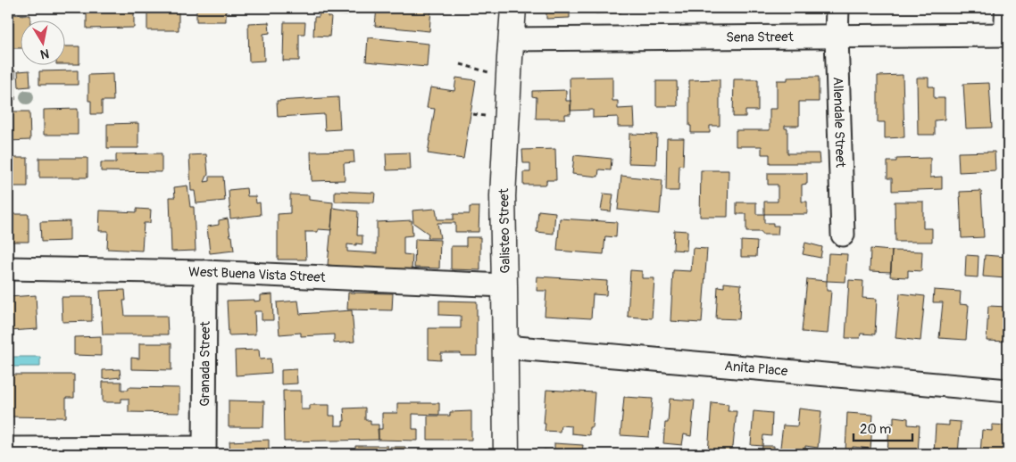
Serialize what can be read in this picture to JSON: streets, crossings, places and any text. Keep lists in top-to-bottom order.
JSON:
{
  "streets": {
    "street": [
      "Sena Street",
      "Allendale Street",
      "Galisteo Street",
      "West Buena Vista Street",
      "Granada Street",
      "Anita Place"
    ]
  },
  "crossings": [
    ["Sena Street", "Allendale Street"],
    ["Sena Street", "Galisteo Street"],
    ["Galisteo Street", "West Buena Vista Street"],
    ["Galisteo Street", "Anita Place"],
    ["West Buena Vista Street", "Granada Street"]
  ],
  "scale_bar": "20 m",
  "north": "bottom"
}
